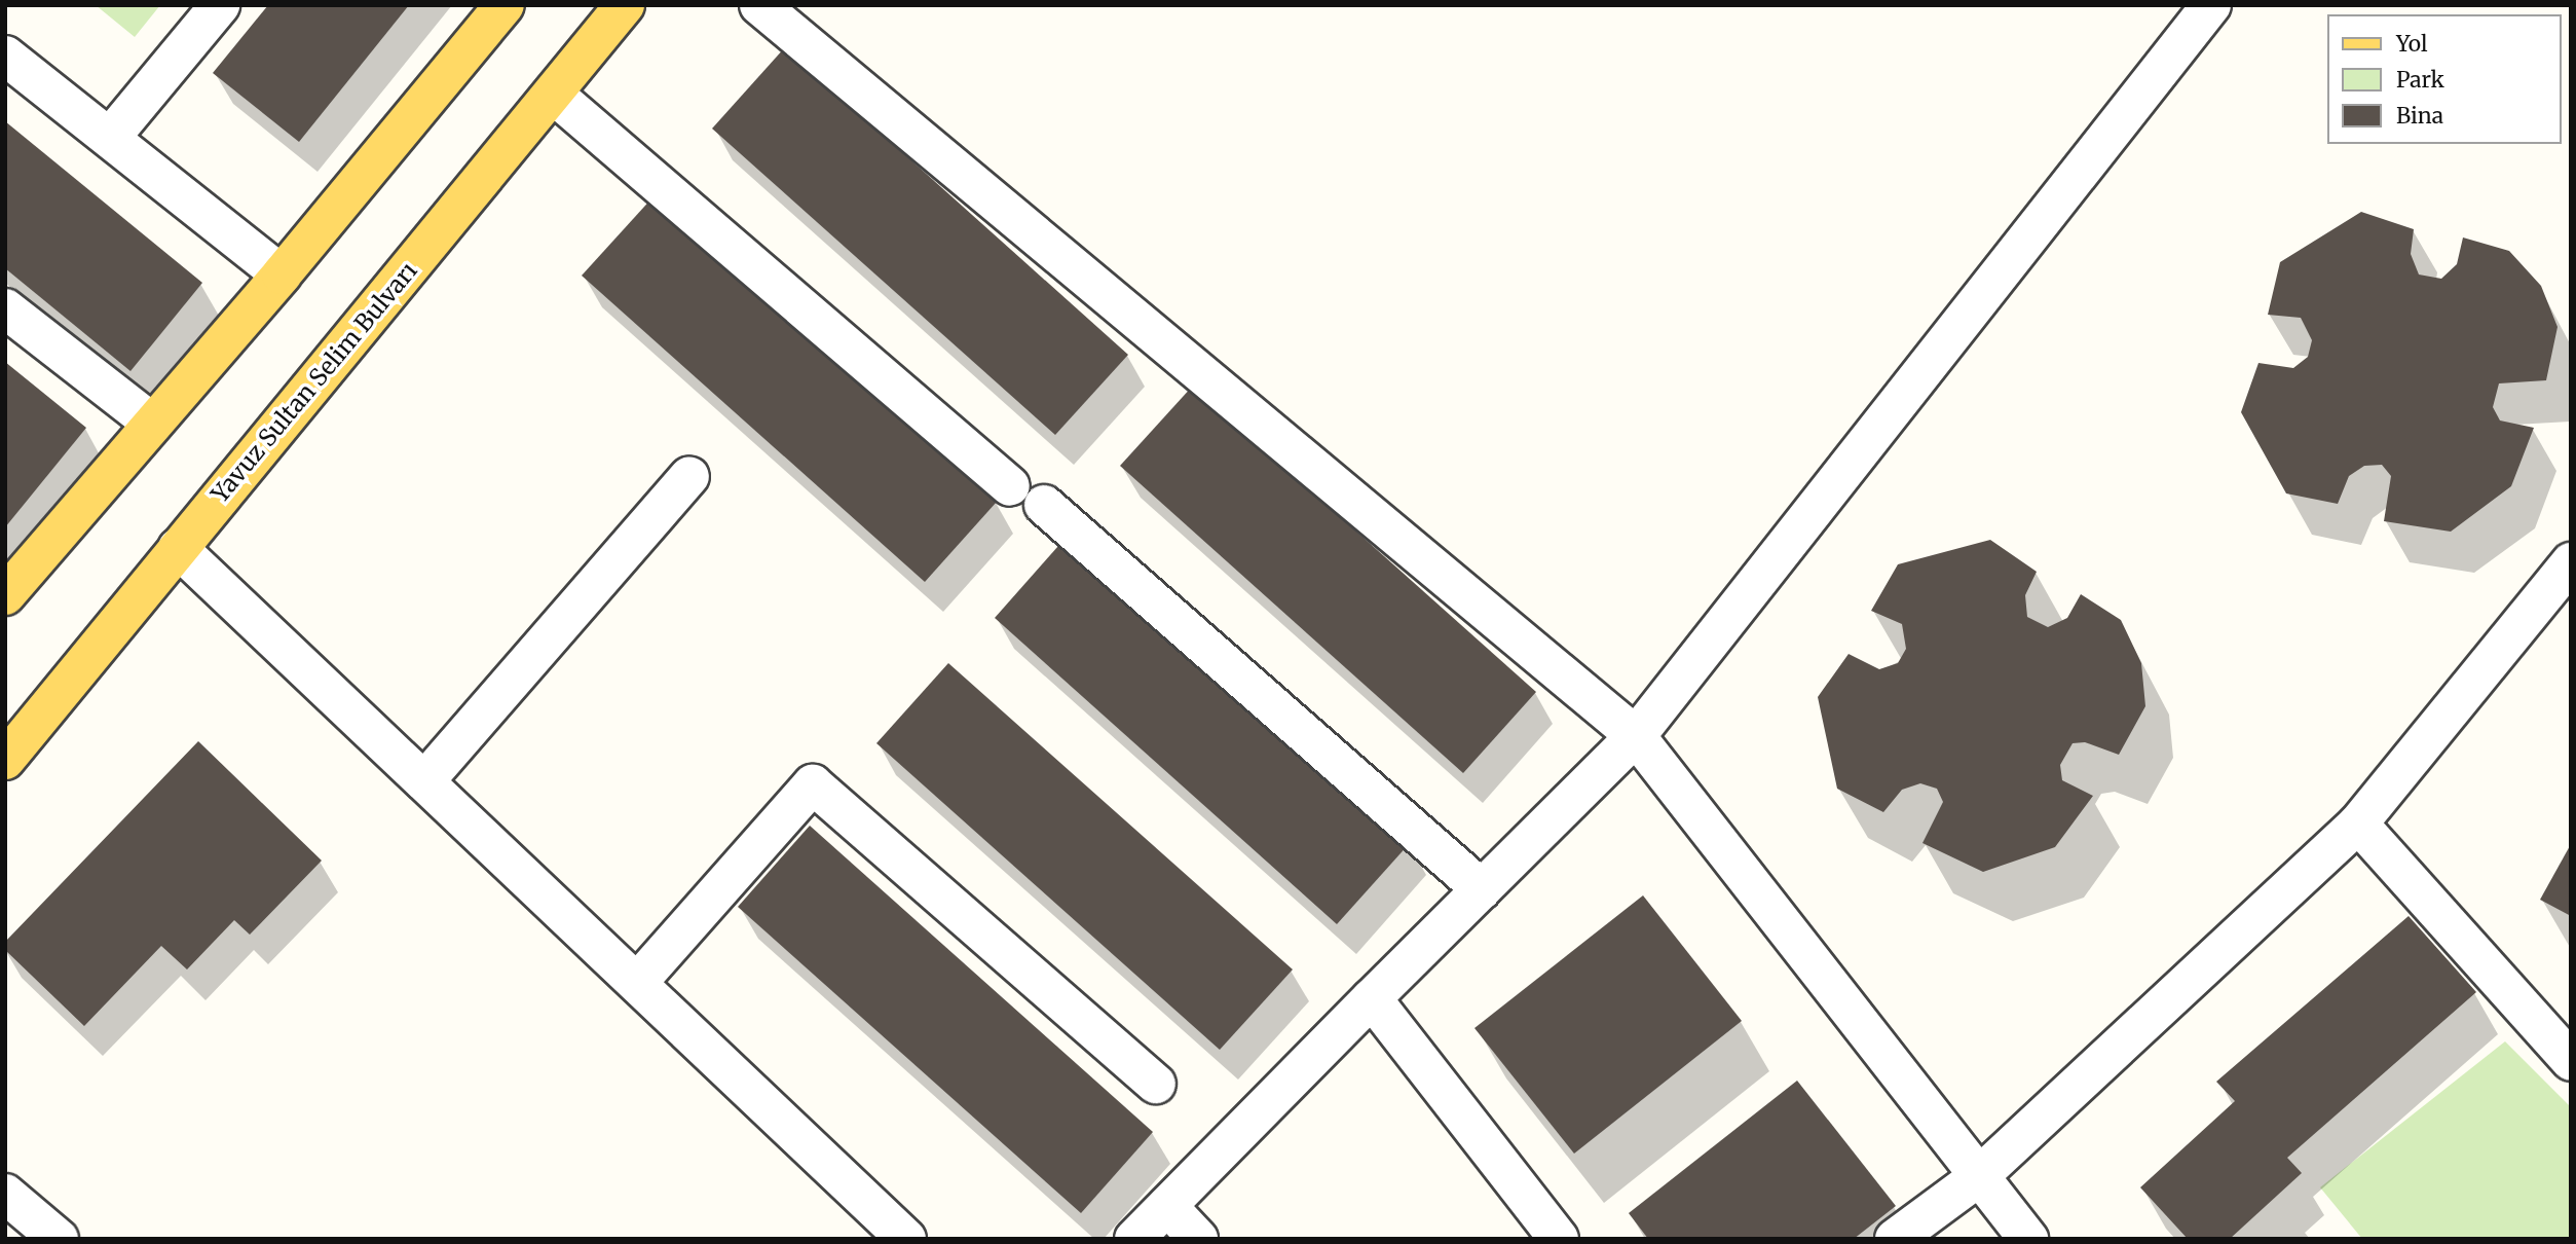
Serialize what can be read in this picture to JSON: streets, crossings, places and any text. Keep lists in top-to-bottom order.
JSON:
{
  "streets": {
    "main road": ["Yavuz Sultan Selim Bulvarı"]
  },
  "legend": ["Yol", "Park", "Bina"]
}
